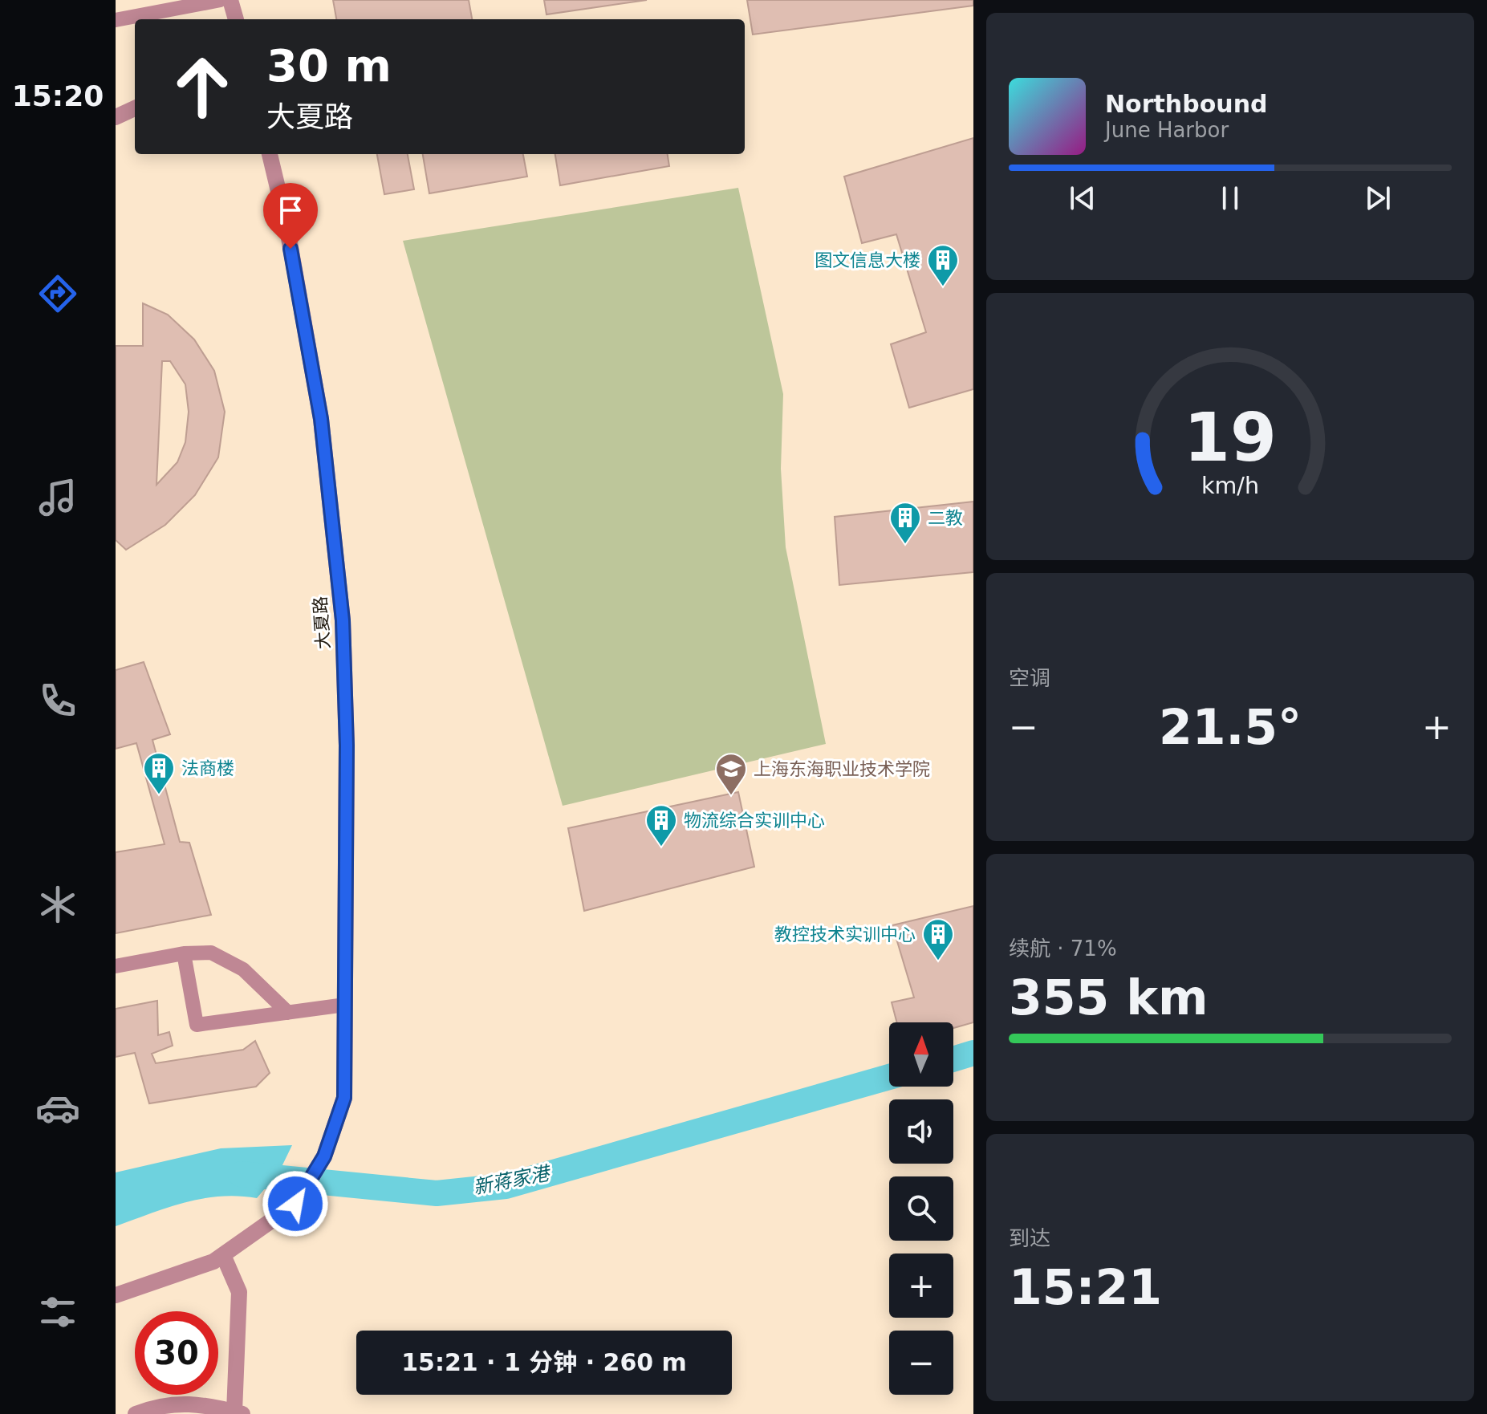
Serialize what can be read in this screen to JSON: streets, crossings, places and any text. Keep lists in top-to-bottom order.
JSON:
{
  "streets": {
    "street": ["大夏路"]
  },
  "water": ["新蒋家港"],
  "places": {
    "building": [
      "图文信息大楼",
      "二教",
      "法商楼",
      "物流综合实训中心",
      "教控技术实训中心"
    ],
    "school or university": ["上海东海职业技术学院"]
  },
  "north": "top",
  "page": {
    "tabs": "15:20",
    "turn": ["30 m", "大夏路"],
    "song": ["Northbound", "June Harbor"],
    "tile": [
      "空调",
      ["续航 · 71%", "355 km"],
      ["到达", "15:21"]
    ],
    "heat": ["−", "21.5°", "+"],
    "map_buttons": ["+", "−"],
    "limit": "30",
    "trip": "15:21 · 1 分钟 · 260 m",
    "gauge": ["19", "km/h"]
  }
}
